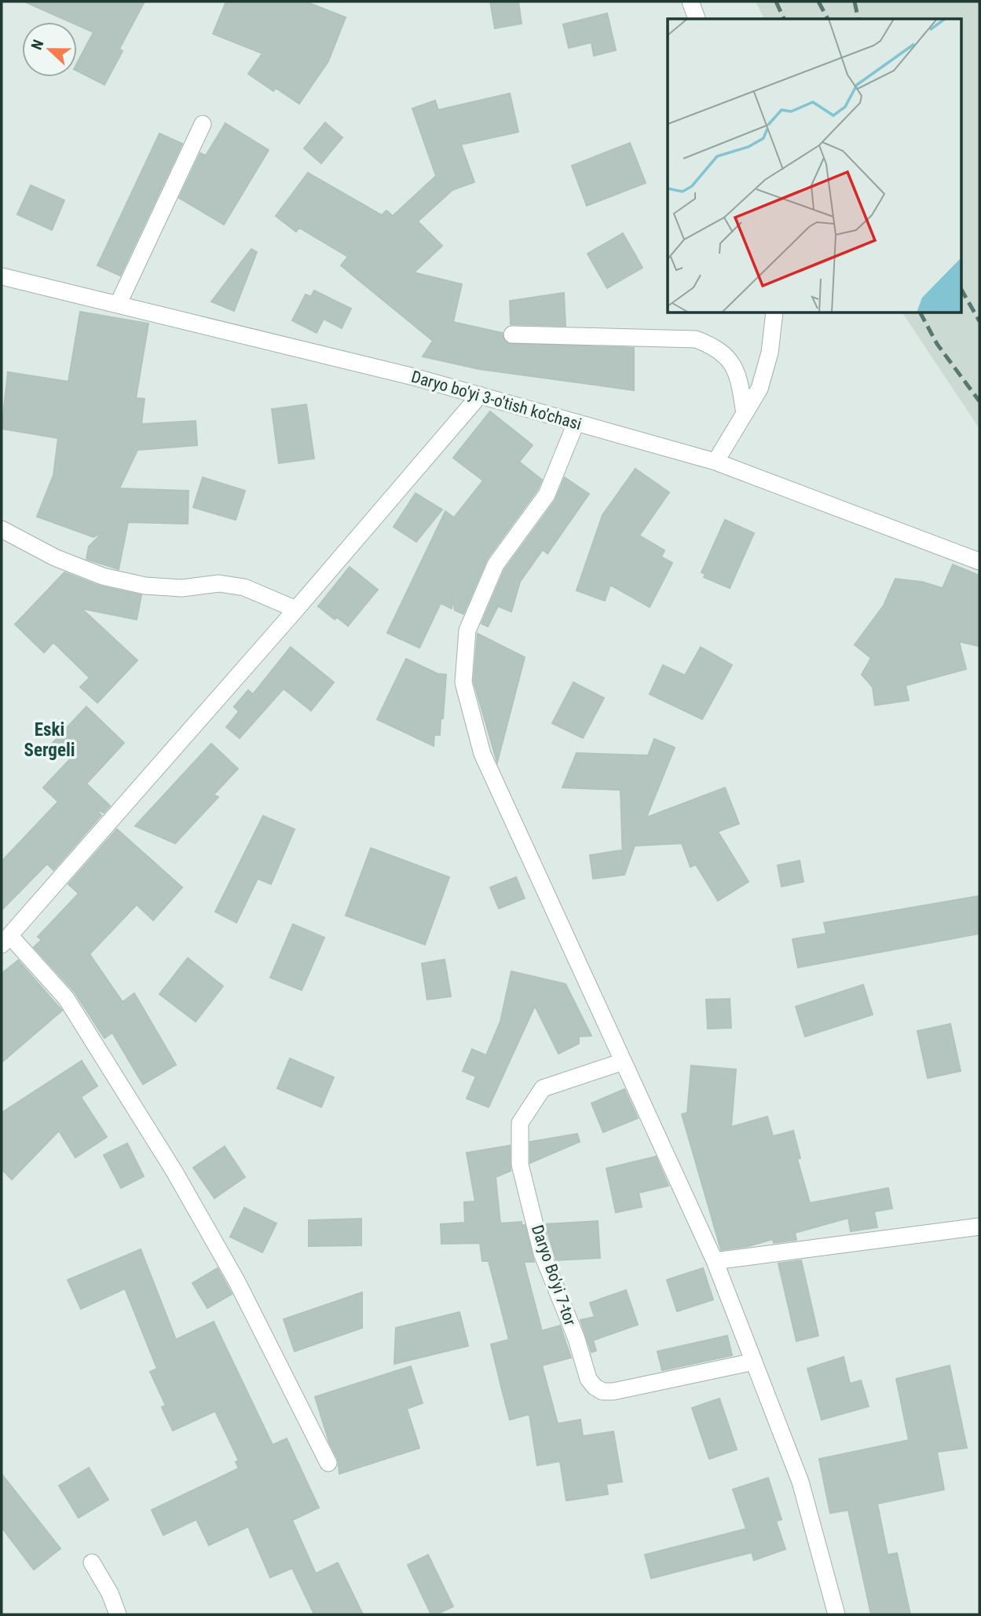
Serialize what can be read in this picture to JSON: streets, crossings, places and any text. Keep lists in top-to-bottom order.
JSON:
{
  "streets": {
    "street": ["Daryo bo'yi 3-o'tish ko'chasi", "Daryo Bo'yi 7-tor"]
  },
  "districts": ["Eski Sergeli"],
  "north": "left"
}
